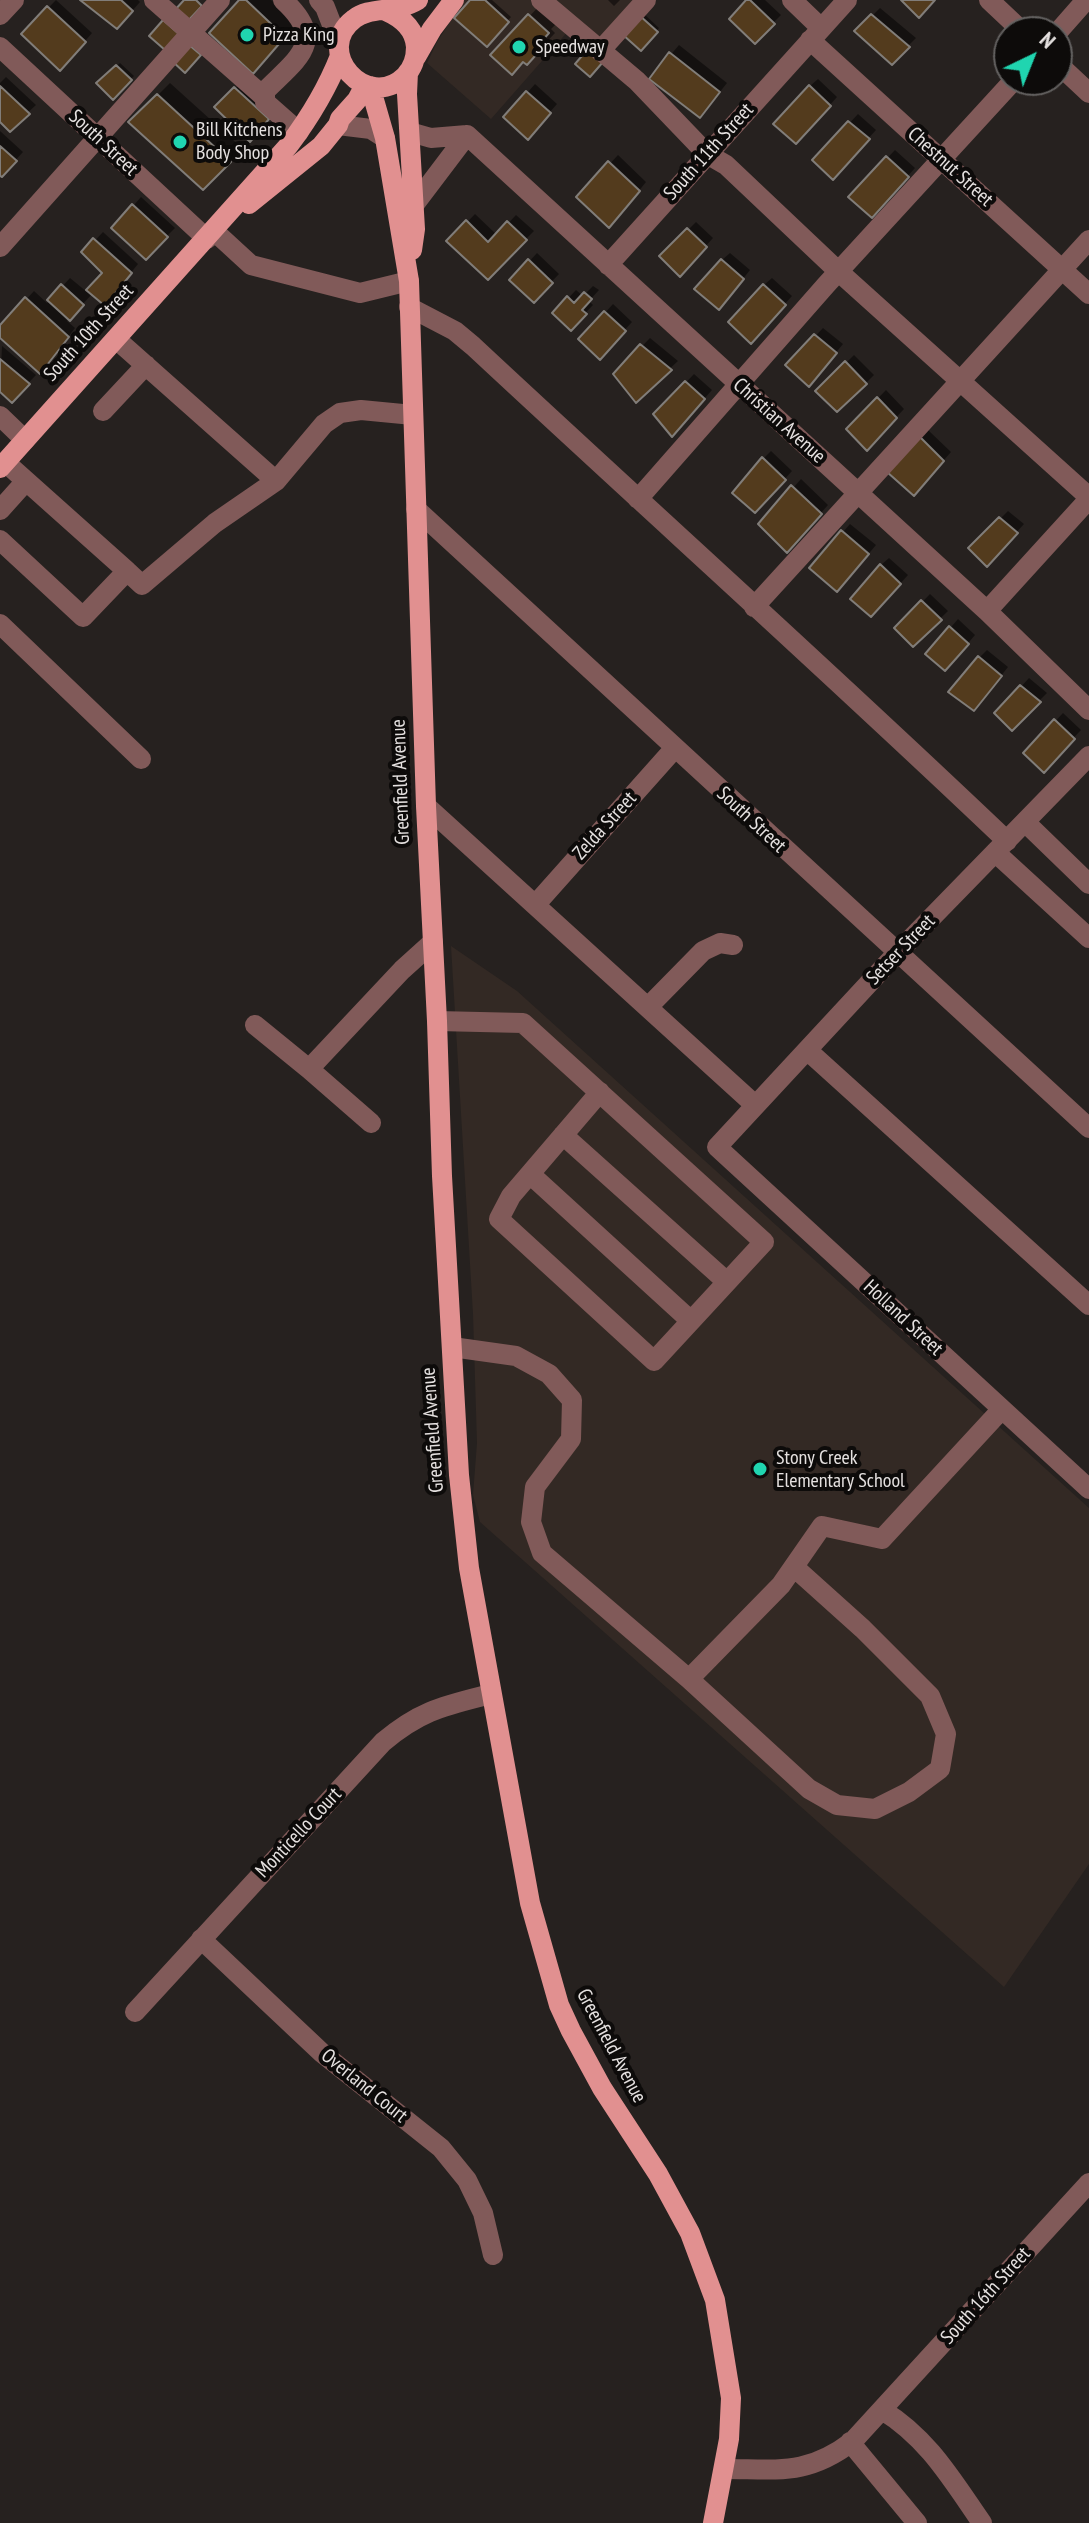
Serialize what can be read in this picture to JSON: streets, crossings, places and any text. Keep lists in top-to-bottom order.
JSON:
{
  "streets": {
    "main road": ["South 10th Street", "Greenfield Avenue"],
    "street": [
      "South Street",
      "South 11th Street",
      "Chestnut Street",
      "Christian Avenue",
      "Zelda Street",
      "Setser Street",
      "Holland Street",
      "Monticello Court",
      "Overland Court",
      "South 16th Street"
    ]
  },
  "crossings": [
    ["South Street", "South 10th Street"],
    ["South Street", "Greenfield Avenue"],
    ["South Street", "Zelda Street"],
    ["South Street", "Setser Street"],
    ["South 11th Street", "Chestnut Street"],
    ["South 11th Street", "Christian Avenue"],
    ["South 10th Street", "Greenfield Avenue"],
    ["Greenfield Avenue", "Monticello Court"],
    ["Greenfield Avenue", "South 16th Street"],
    ["Setser Street", "Holland Street"],
    ["Monticello Court", "Overland Court"]
  ],
  "places": [
    "Pizza King",
    "Speedway",
    "Bill Kitchens Body Shop",
    "Stony Creek Elementary School"
  ],
  "north": "top right"
}
